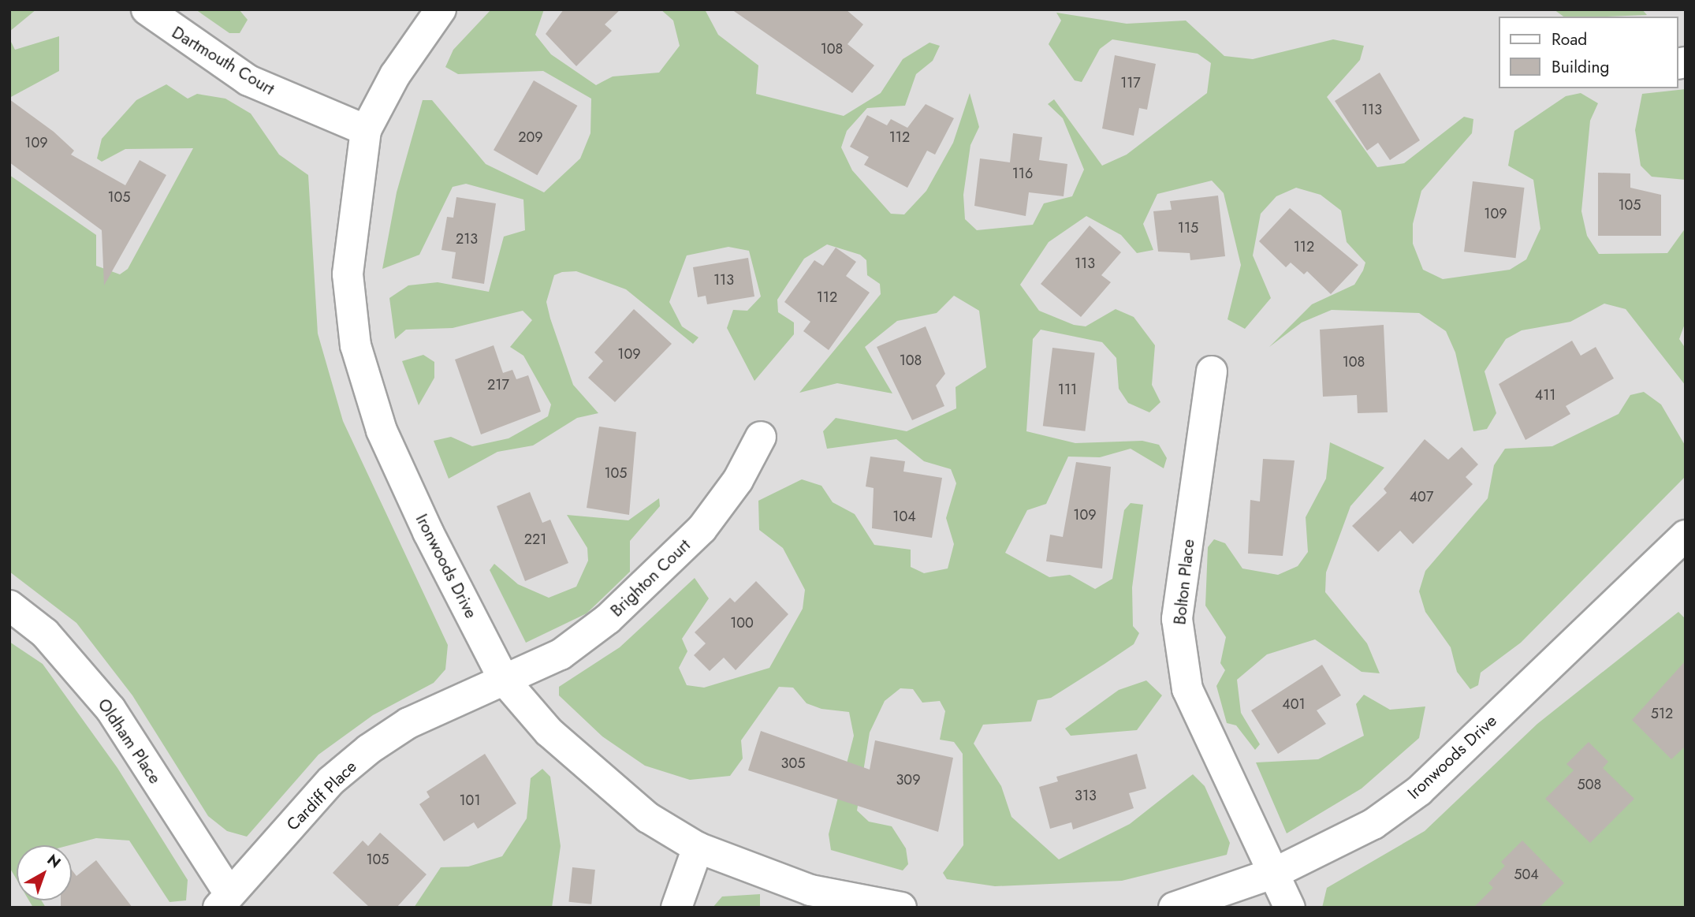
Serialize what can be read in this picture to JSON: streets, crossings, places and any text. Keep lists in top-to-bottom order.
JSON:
{
  "streets": {
    "street": [
      "Dartmouth Court",
      "Ironwoods Drive",
      "Brighton Court",
      "Bolton Place",
      "Oldham Place",
      "Cardiff Place"
    ]
  },
  "crossings": [
    ["Dartmouth Court", "Ironwoods Drive"],
    ["Ironwoods Drive", "Brighton Court"],
    ["Ironwoods Drive", "Bolton Place"],
    ["Ironwoods Drive", "Cardiff Place"],
    ["Brighton Court", "Cardiff Place"],
    ["Oldham Place", "Cardiff Place"]
  ],
  "house_numbers": [
    "108",
    "117",
    "113",
    "209",
    "112",
    "109",
    "116",
    "105",
    "105",
    "109",
    "115",
    "213",
    "112",
    "113",
    "113",
    "112",
    "109",
    "108",
    "108",
    "217",
    "111",
    "411",
    "105",
    "407",
    "109",
    "104",
    "221",
    "100",
    "401",
    "512",
    "305",
    "309",
    "508",
    "313",
    "101",
    "105",
    "504"
  ],
  "legend": ["Road", "Building"],
  "north": "top right"
}
